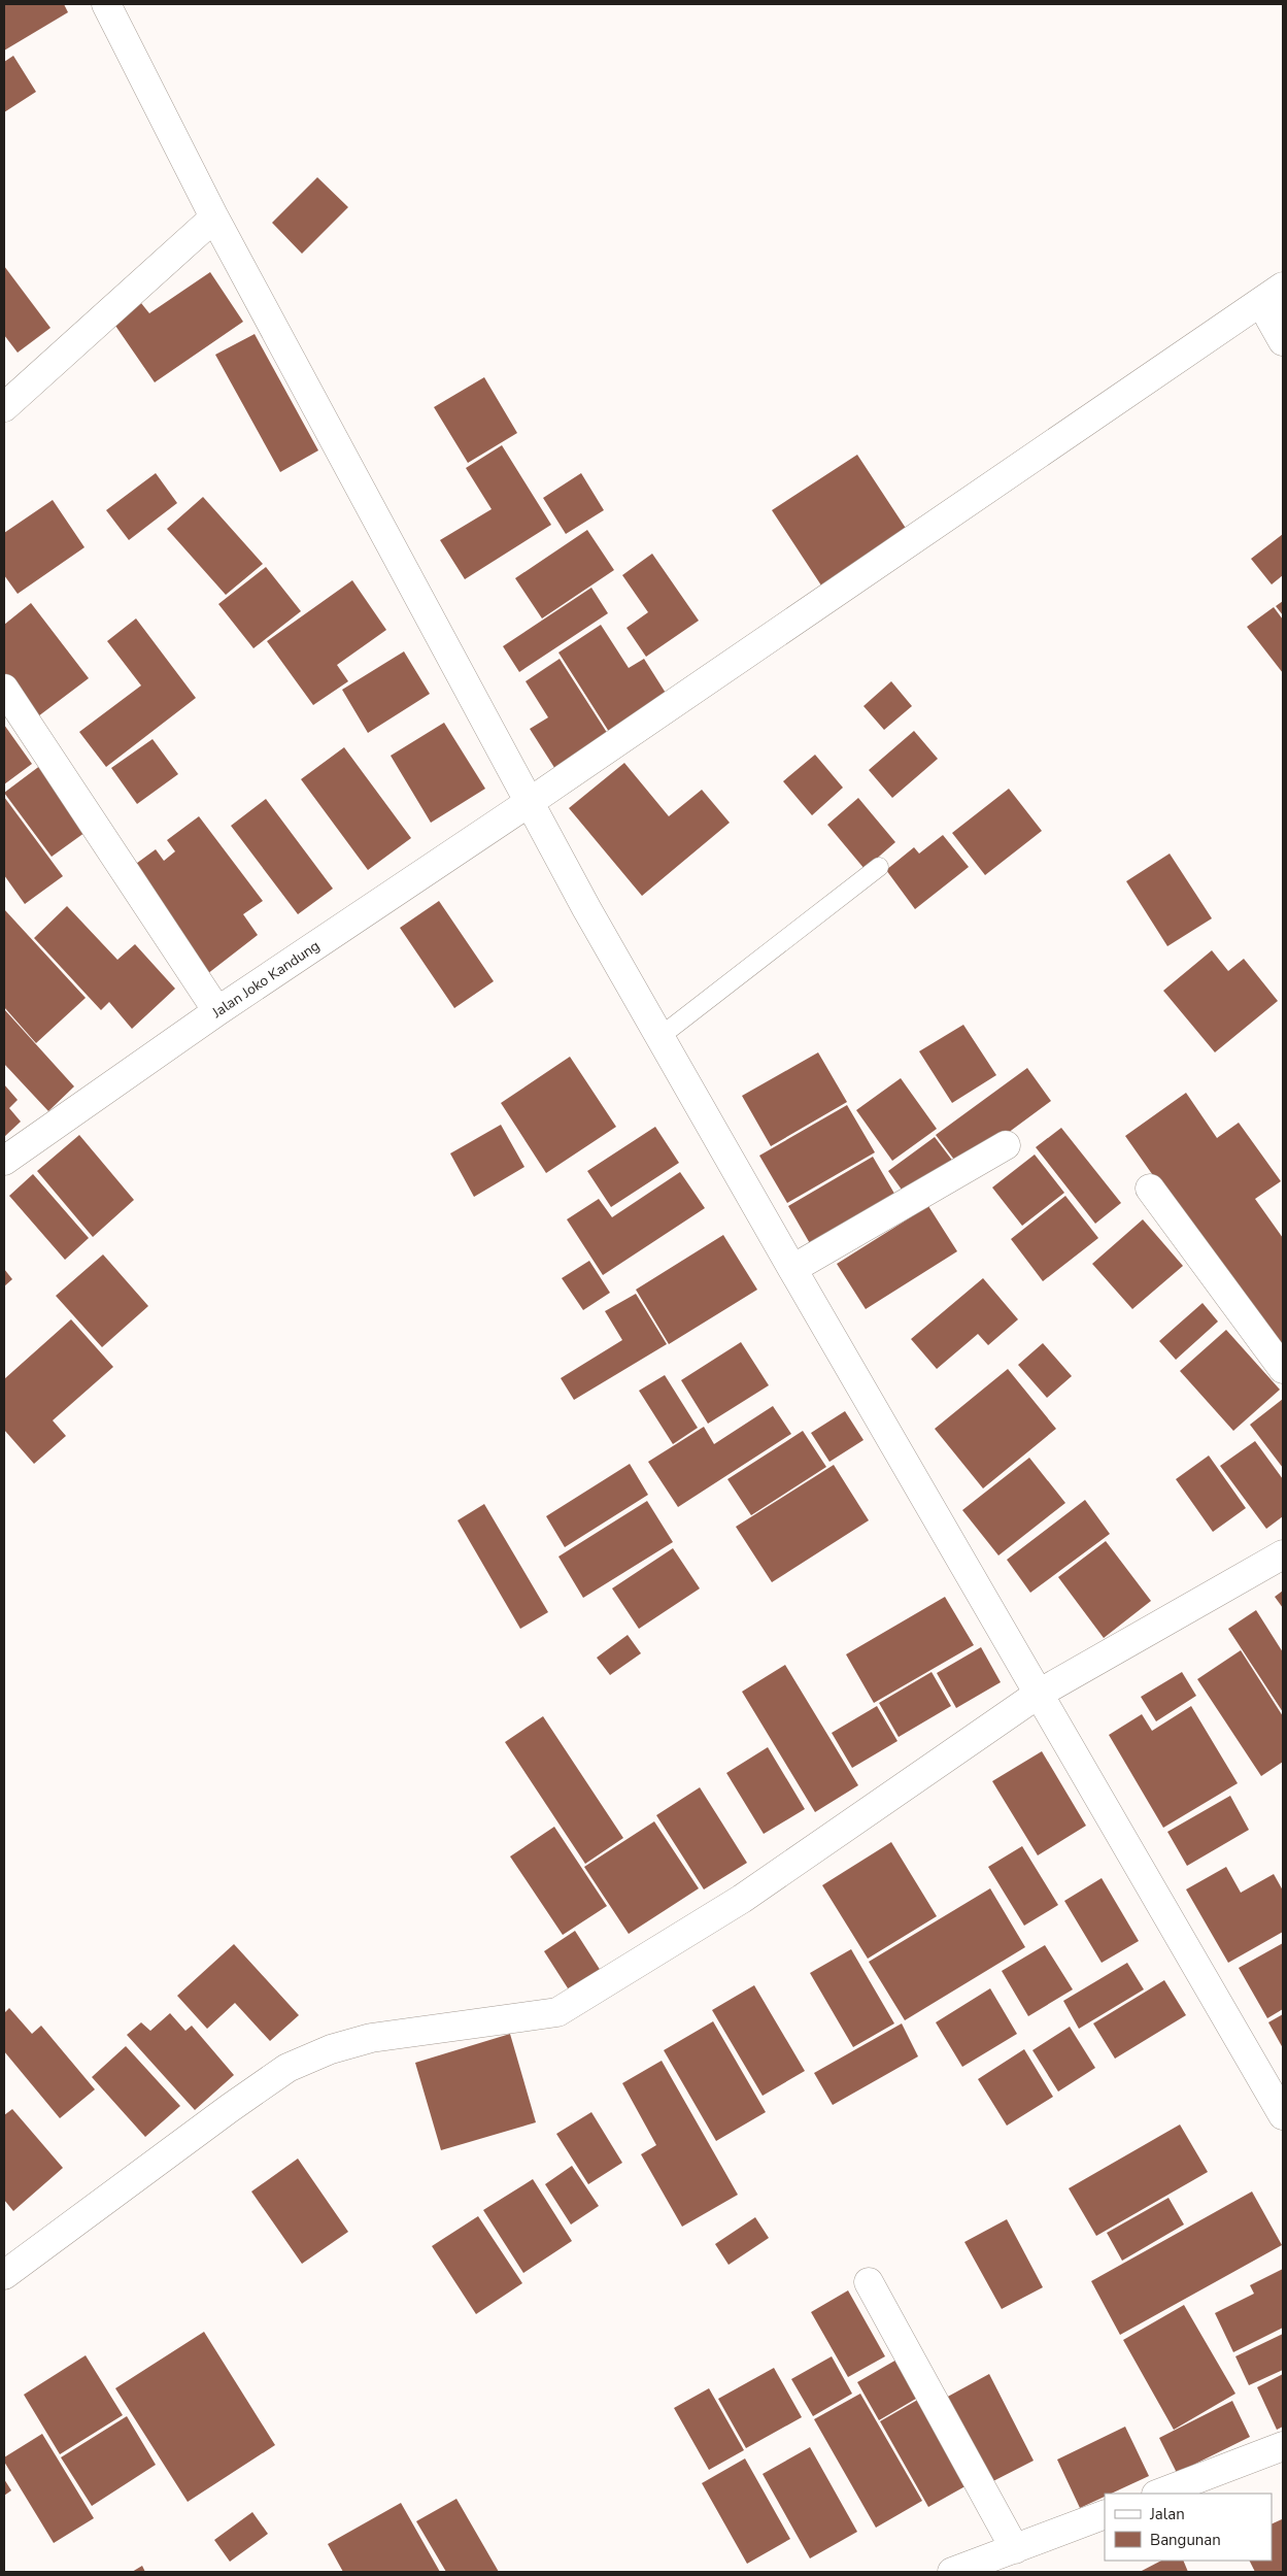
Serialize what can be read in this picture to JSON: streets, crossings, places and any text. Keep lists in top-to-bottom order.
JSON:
{
  "streets": {
    "street": ["Jalan Joko Kandung"]
  },
  "legend": ["Jalan", "Bangunan"]
}
